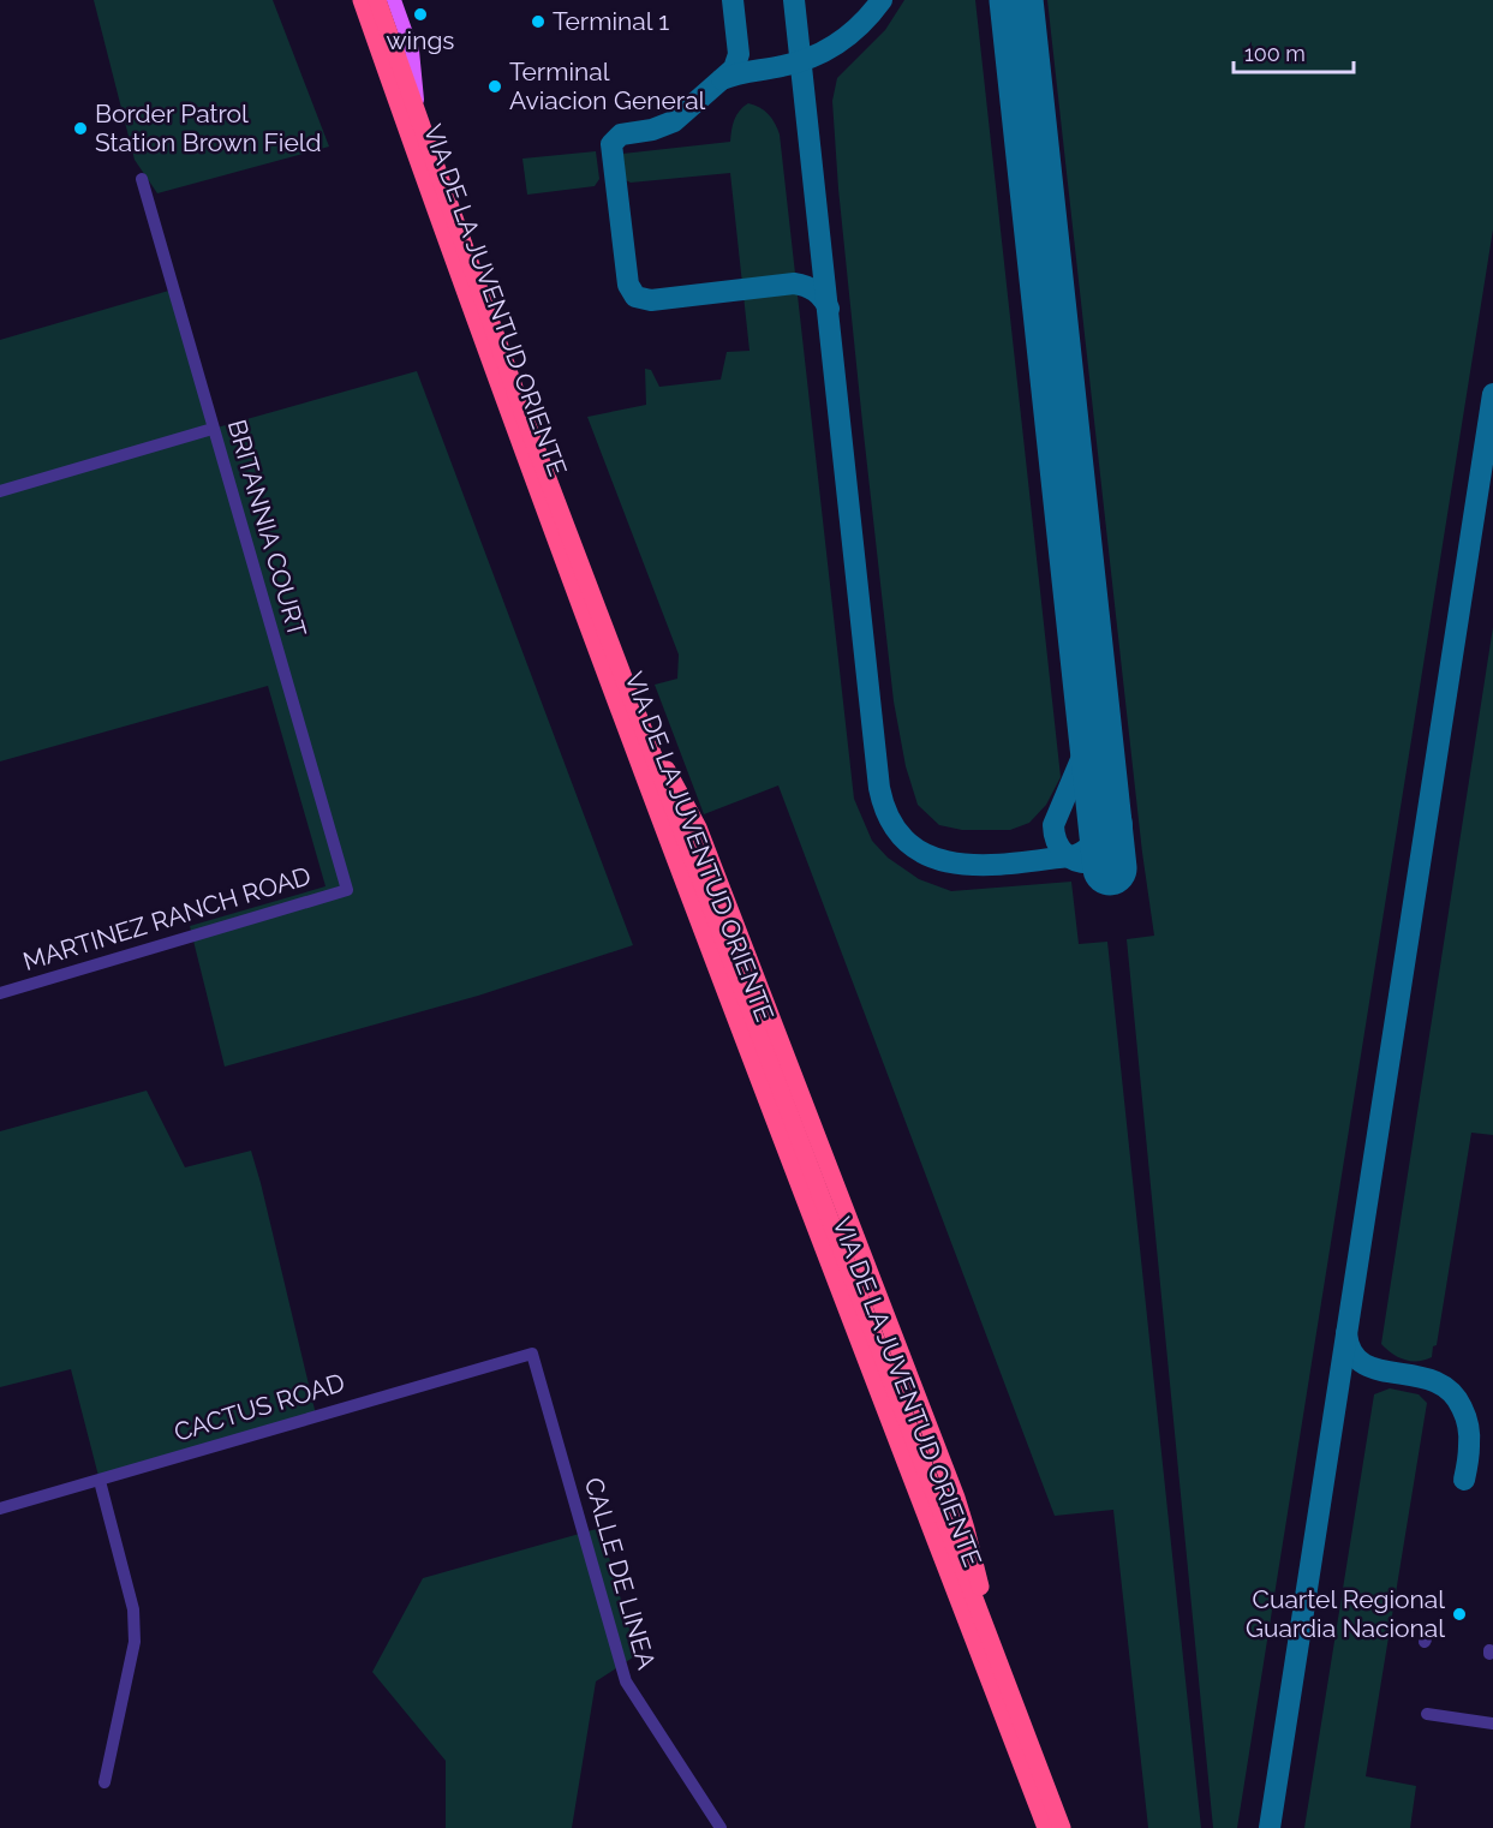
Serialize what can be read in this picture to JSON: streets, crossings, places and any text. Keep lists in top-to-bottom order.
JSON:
{
  "streets": {
    "highway": ["VIA DE LA JUVENTUD ORIENTE"],
    "street": [
      "BRITANNIA COURT",
      "MARTINEZ RANCH ROAD",
      "CACTUS ROAD",
      "CALLE DE LINEA"
    ]
  },
  "crossings": [
    ["BRITANNIA COURT", "MARTINEZ RANCH ROAD"],
    ["CACTUS ROAD", "CALLE DE LINEA"]
  ],
  "places": [
    "wings",
    "Terminal 1",
    "Terminal Aviacion General",
    "Border Patrol Station Brown Field",
    "Cuartel Regional Guardia Nacional"
  ],
  "scale_bar": "100 m"
}
